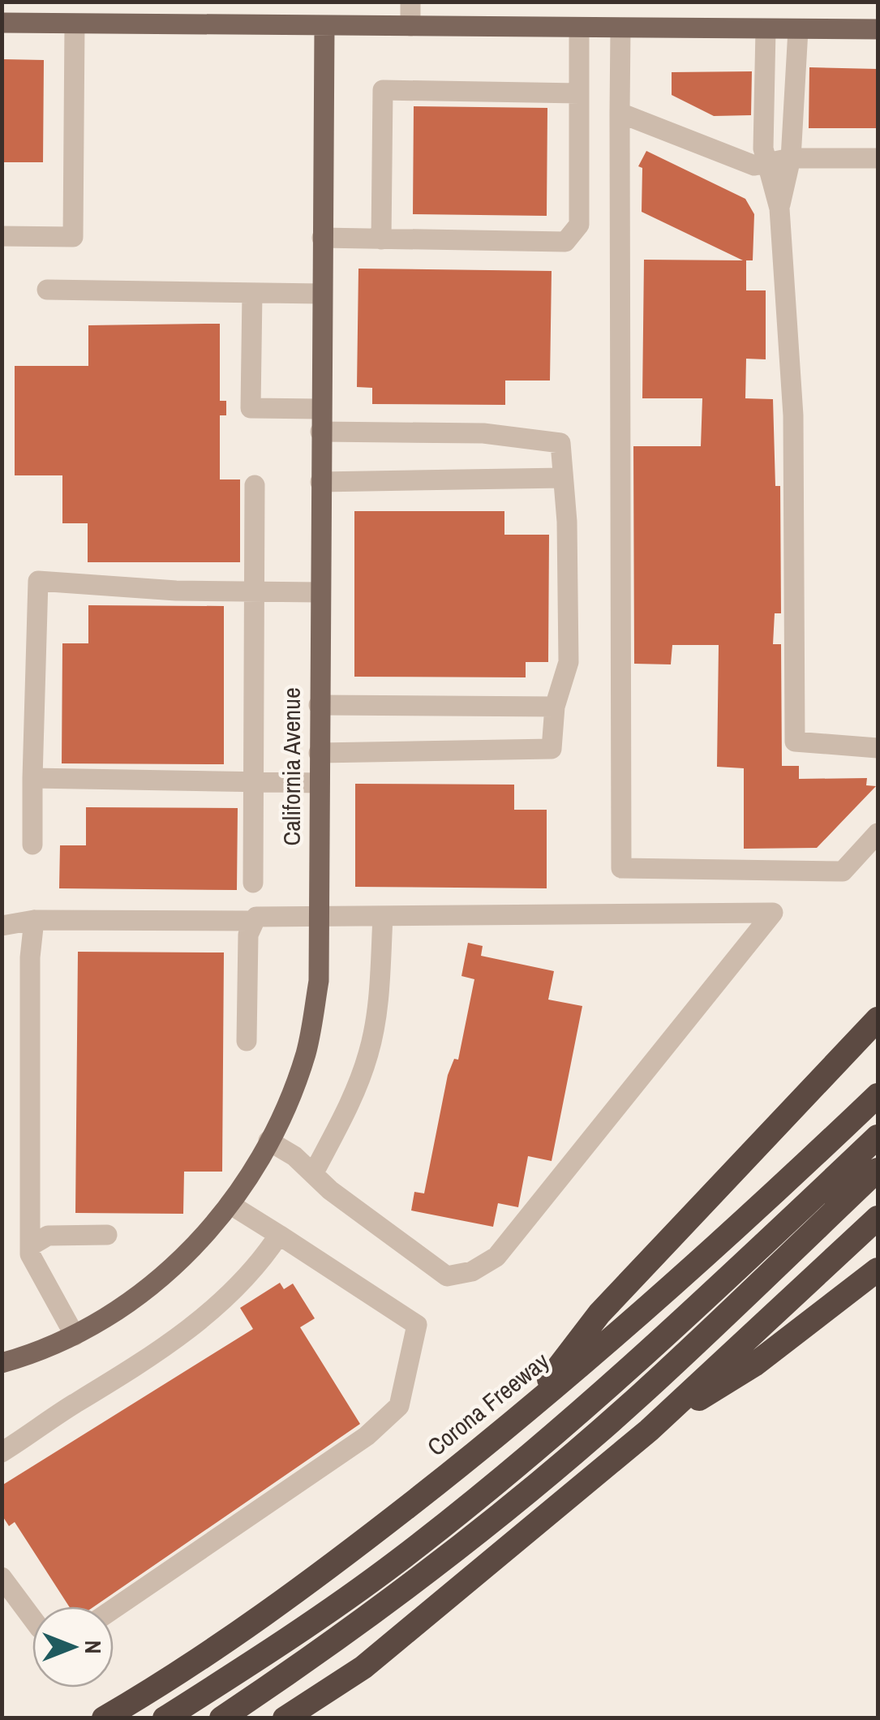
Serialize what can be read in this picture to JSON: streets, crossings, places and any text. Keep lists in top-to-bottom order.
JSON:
{
  "streets": {
    "highway": ["Corona Freeway"],
    "main road": ["California Avenue"]
  },
  "north": "right"
}
